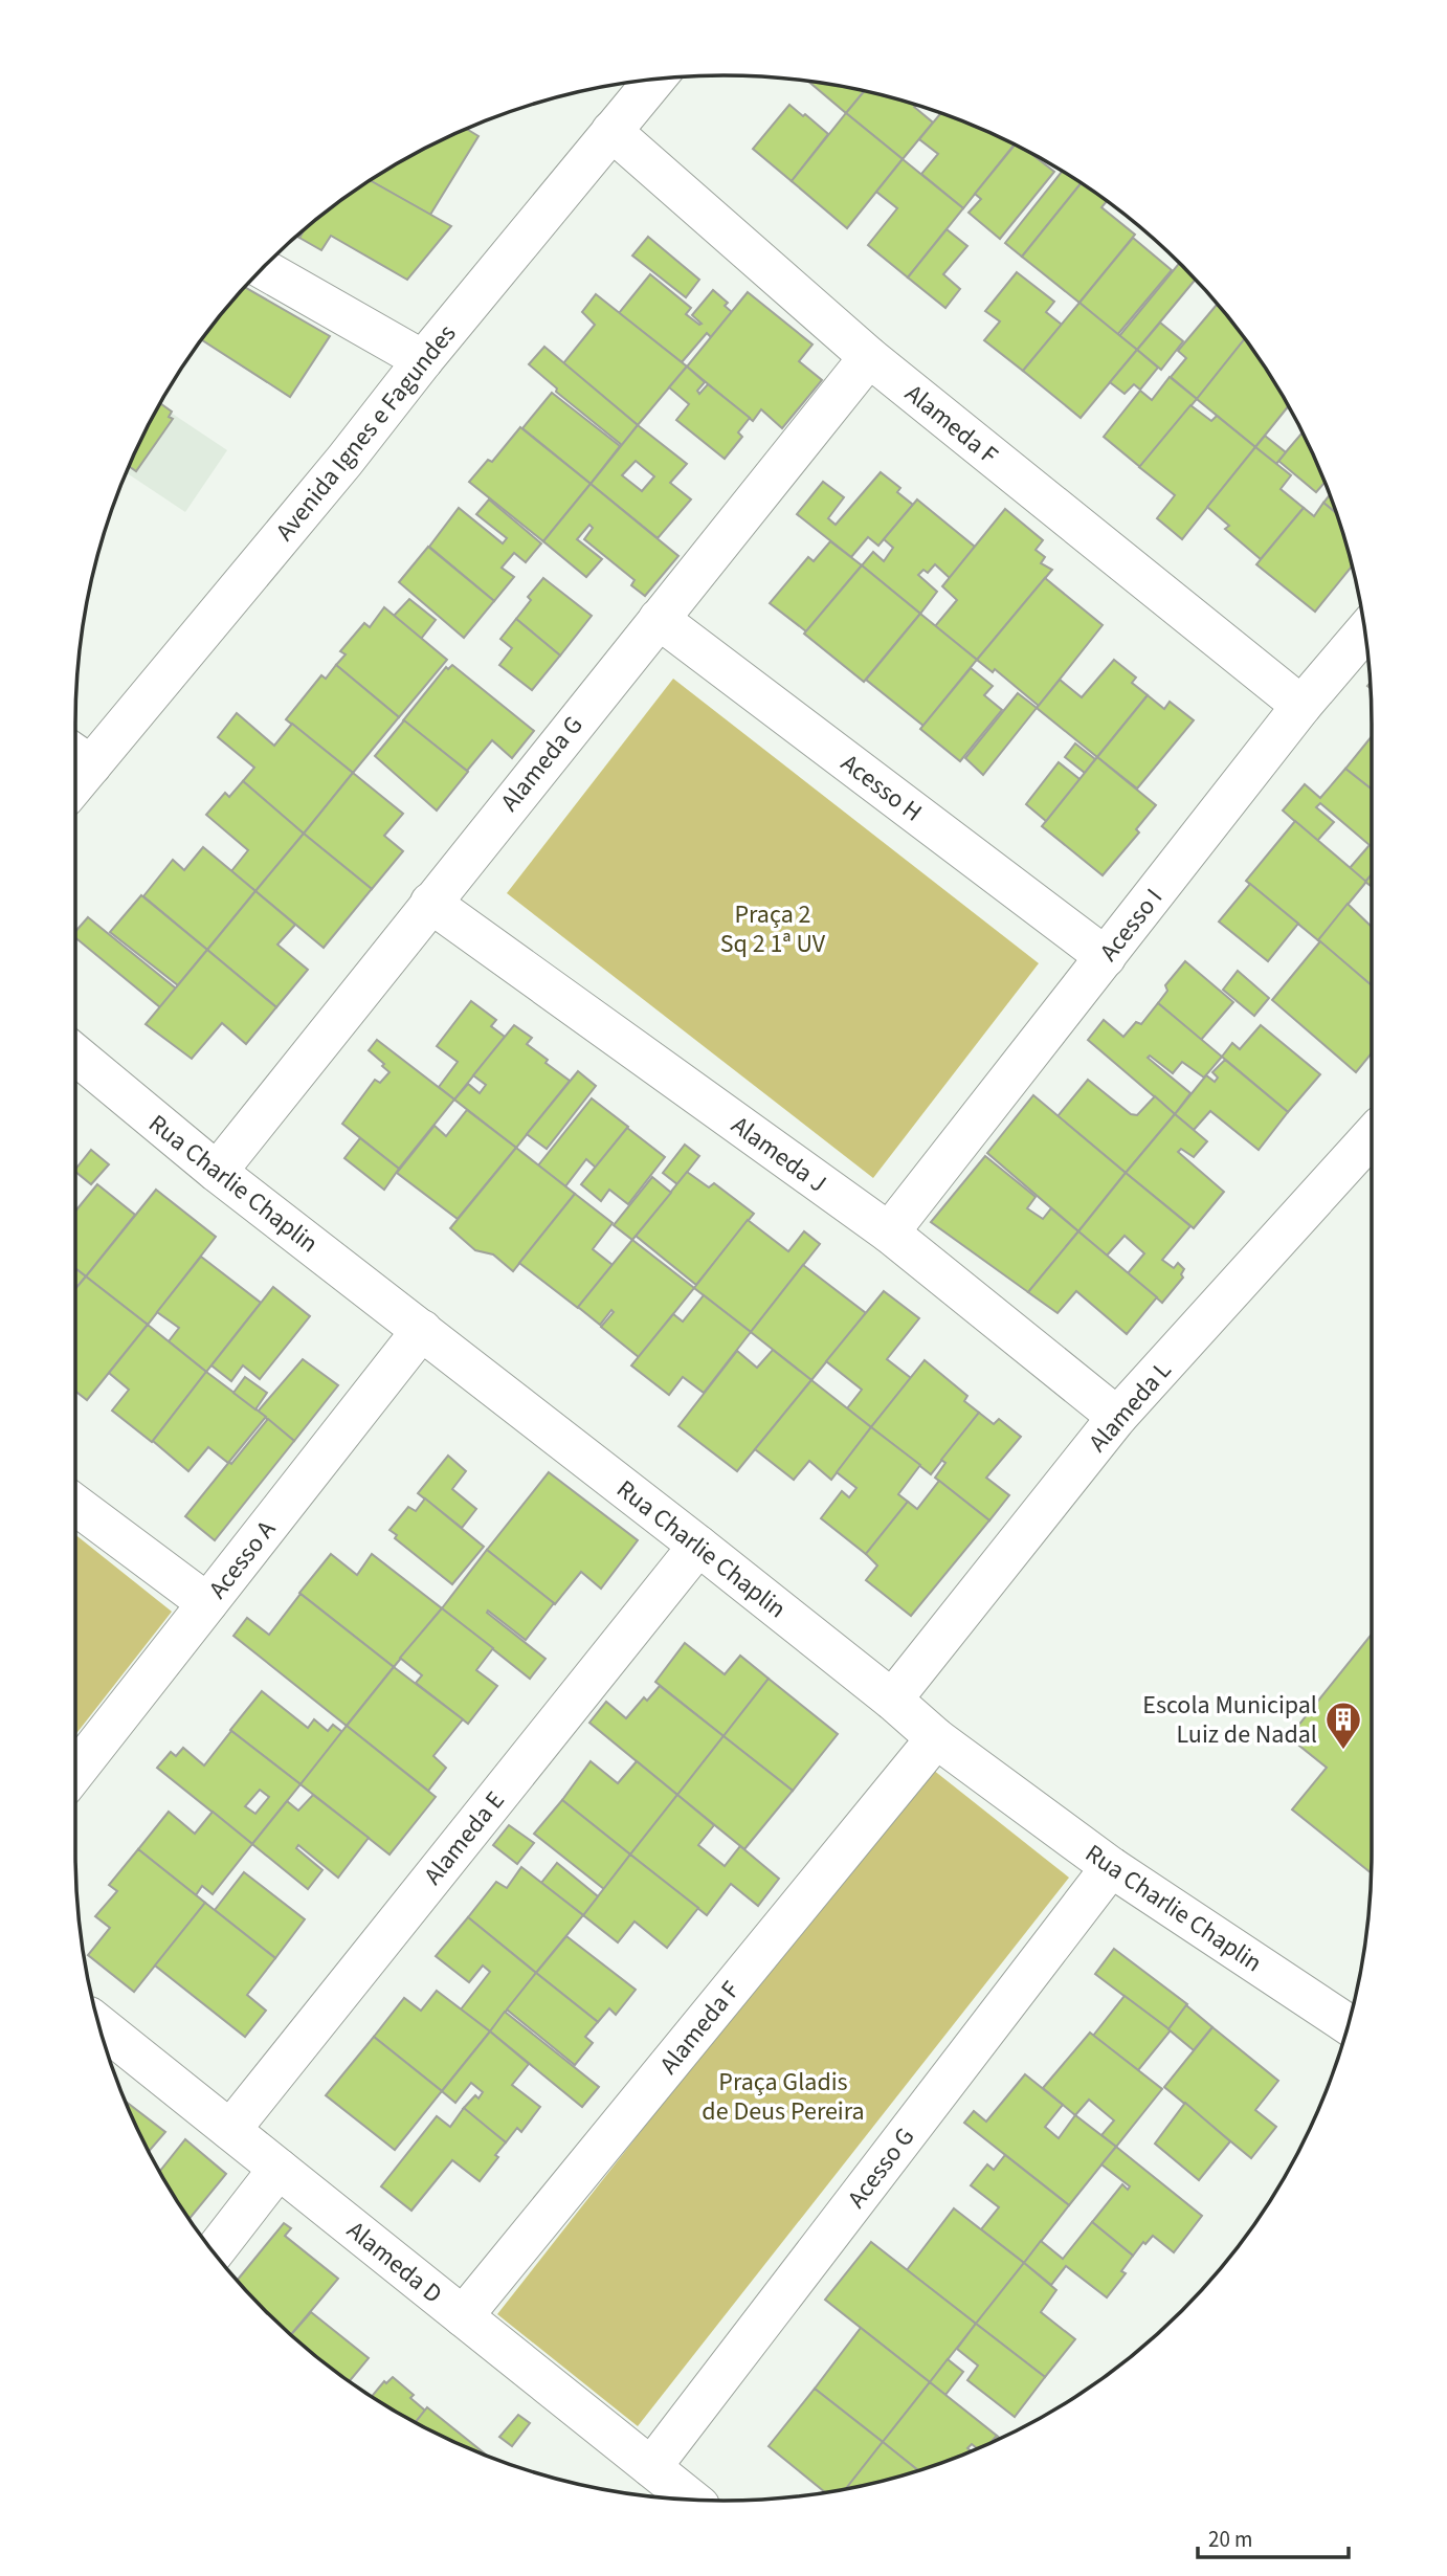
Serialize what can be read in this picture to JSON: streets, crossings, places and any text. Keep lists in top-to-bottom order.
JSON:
{
  "streets": {
    "street": [
      "Alameda F",
      "Avenida Ignes e Fagundes",
      "Alameda G",
      "Acesso H",
      "Acesso I",
      "Alameda J",
      "Rua Charlie Chaplin",
      "Alameda L",
      "Acesso A",
      "Alameda E",
      "Acesso G",
      "Alameda D"
    ]
  },
  "crossings": [
    ["Alameda F", "Avenida Ignes e Fagundes"],
    ["Alameda F", "Alameda G"],
    ["Alameda F", "Acesso I"],
    ["Alameda F", "Rua Charlie Chaplin"],
    ["Alameda F", "Alameda D"],
    ["Alameda G", "Acesso H"],
    ["Alameda G", "Alameda J"],
    ["Alameda G", "Rua Charlie Chaplin"],
    ["Acesso H", "Acesso I"],
    ["Acesso I", "Alameda J"],
    ["Alameda J", "Alameda L"],
    ["Rua Charlie Chaplin", "Alameda L"],
    ["Rua Charlie Chaplin", "Acesso A"],
    ["Rua Charlie Chaplin", "Alameda E"],
    ["Rua Charlie Chaplin", "Acesso G"],
    ["Alameda E", "Alameda D"],
    ["Acesso G", "Alameda D"]
  ],
  "parks": ["Praça 2 Sq 2 1ª UV", "Praça Gladis de Deus Pereira"],
  "places": {
    "building": ["Escola Municipal Luiz de Nadal"]
  },
  "scale_bar": "20 m"
}
